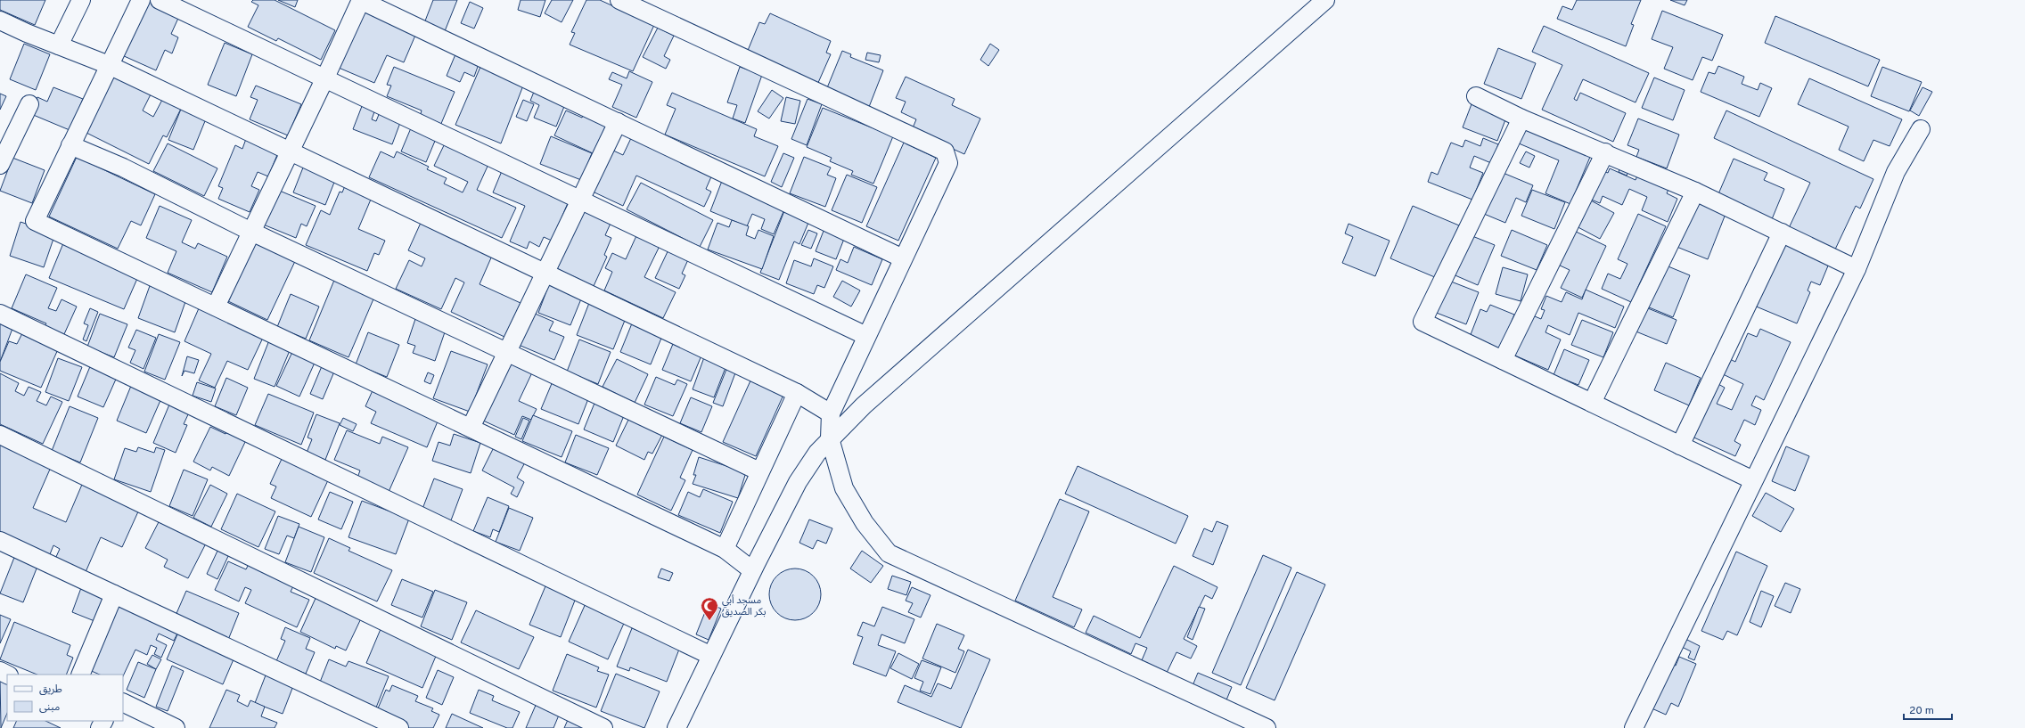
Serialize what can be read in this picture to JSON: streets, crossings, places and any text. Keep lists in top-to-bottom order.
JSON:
{
  "places": {
    "mosque": ["مسجد أبي بكر الصديق"]
  },
  "legend": ["طريق", "مبنى"],
  "scale_bar": "20 m"
}
